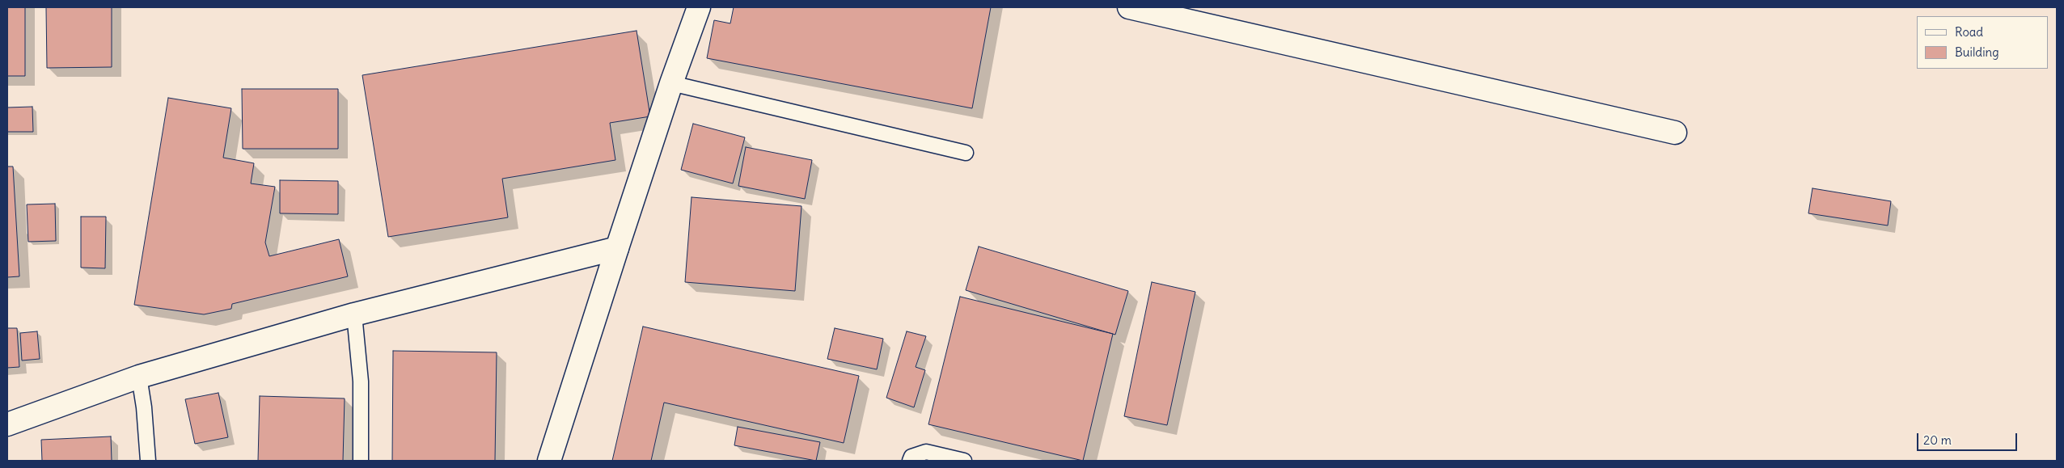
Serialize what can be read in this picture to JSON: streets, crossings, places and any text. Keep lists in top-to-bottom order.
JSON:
{
  "legend": ["Road", "Building"],
  "scale_bar": "20 m"
}
